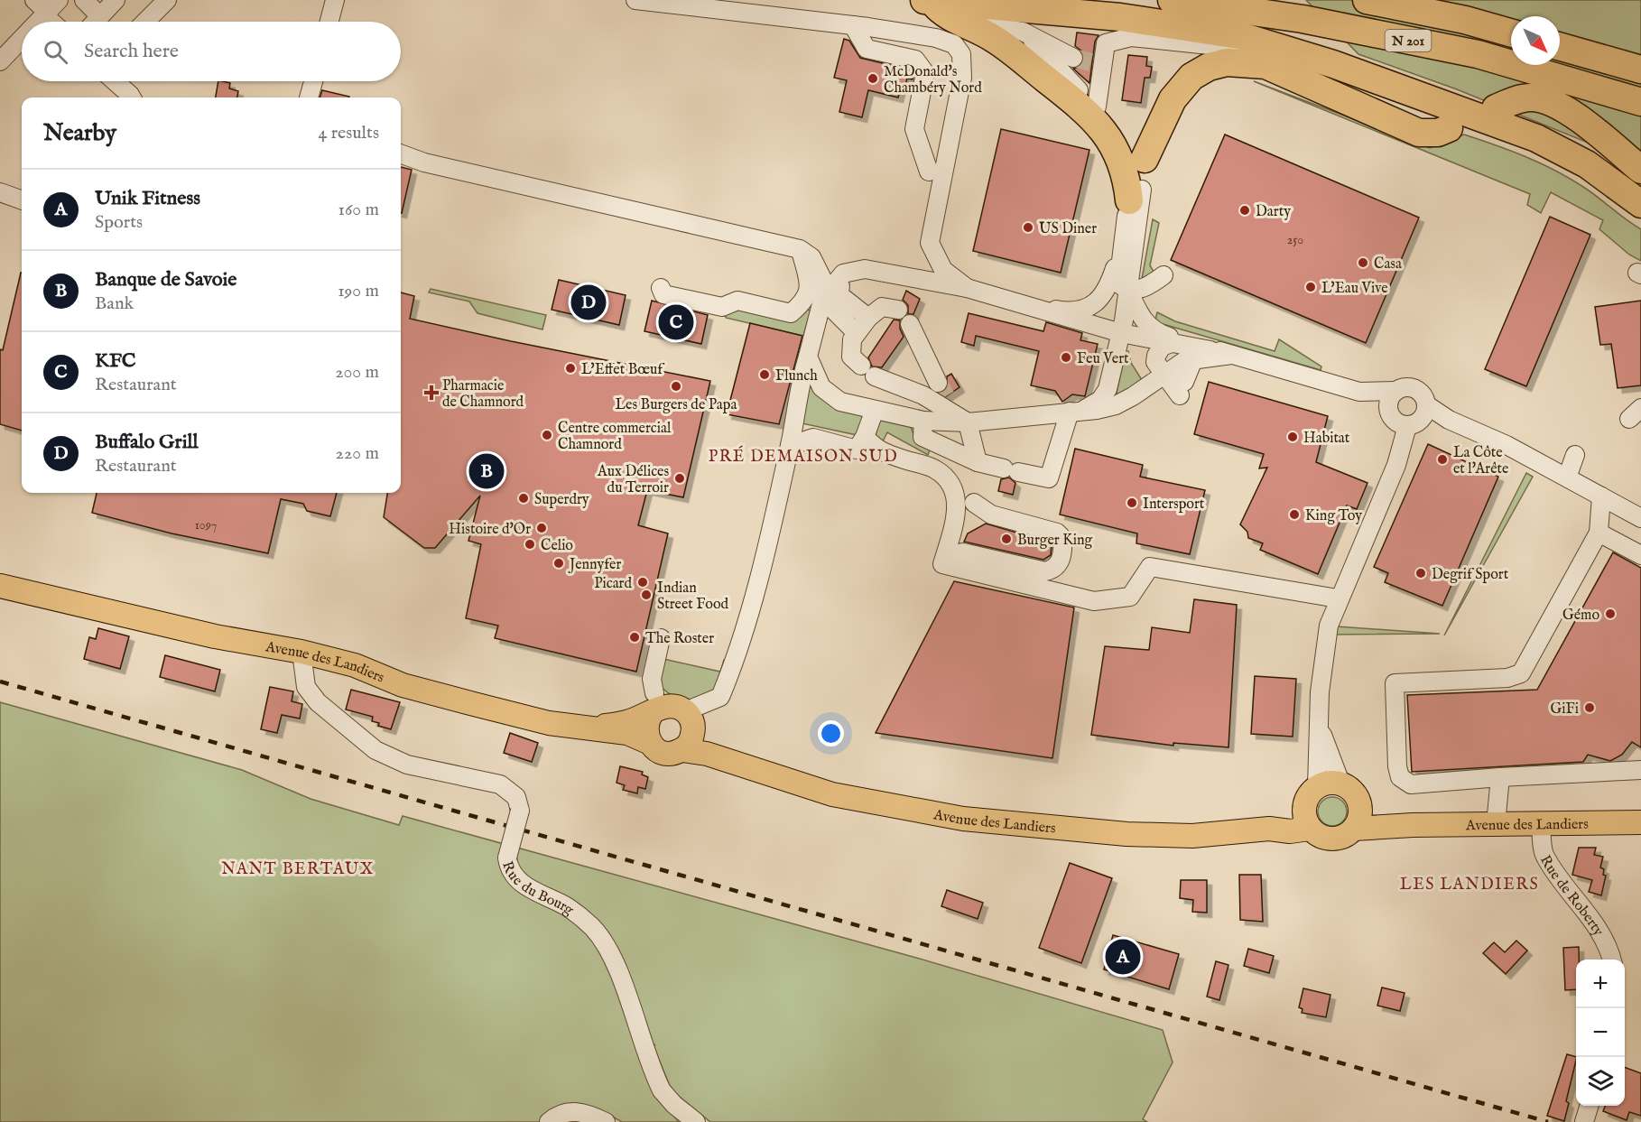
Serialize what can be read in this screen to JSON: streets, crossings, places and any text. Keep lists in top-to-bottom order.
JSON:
{
  "streets": {
    "highway": ["N 201"],
    "main road": ["Avenue des Landiers"],
    "street": ["Rue du Bourg", "Rue de Roberty"]
  },
  "crossings": [
    ["Avenue des Landiers", "Rue du Bourg"],
    ["Avenue des Landiers", "Rue de Roberty"]
  ],
  "districts": ["PRÉ DEMAISON SUD", "NANT BERTAUX", "LES LANDIERS"],
  "places": {
    "other": [
      "McDonald's Chambéry Nord",
      "Darty",
      "US Diner",
      "Casa",
      "L'Eau Vive",
      "Feu Vert",
      "L'Effet Bœuf",
      "Flunch",
      "Les Burgers de Papa",
      "Centre commercial Chamnord",
      "Habitat",
      "La Côte et l'Arête",
      "Aux Délices du Terroir",
      "Superdry",
      "Intersport",
      "King Toy",
      "Histoire d'Or",
      "Burger King",
      "Celio",
      "Jennyfer",
      "Degrif Sport",
      "Picard",
      "Indian Street Food",
      "Gémo",
      "The Roster",
      "GiFi"
    ],
    "health": ["Pharmacie de Chamnord"]
  },
  "house_numbers": ["250", "1097"],
  "north": "bottom right",
  "page": {
    "search": "Search here",
    "heading": ["Nearby", "4 results"],
    "list": [
      {
        "mark": "A",
        "name": "Unik Fitness",
        "note": "Sports",
        "value": "160 m"
      },
      {
        "mark": "B",
        "name": "Banque de Savoie",
        "note": "Bank",
        "value": "190 m"
      },
      {
        "mark": "C",
        "name": "KFC",
        "note": "Restaurant",
        "value": "200 m"
      },
      {
        "mark": "D",
        "name": "Buffalo Grill",
        "note": "Restaurant",
        "value": "220 m"
      }
    ],
    "pins": [
      "D",
      "C",
      "B",
      "A"
    ],
    "map_buttons": ["+", "−"]
  }
}
